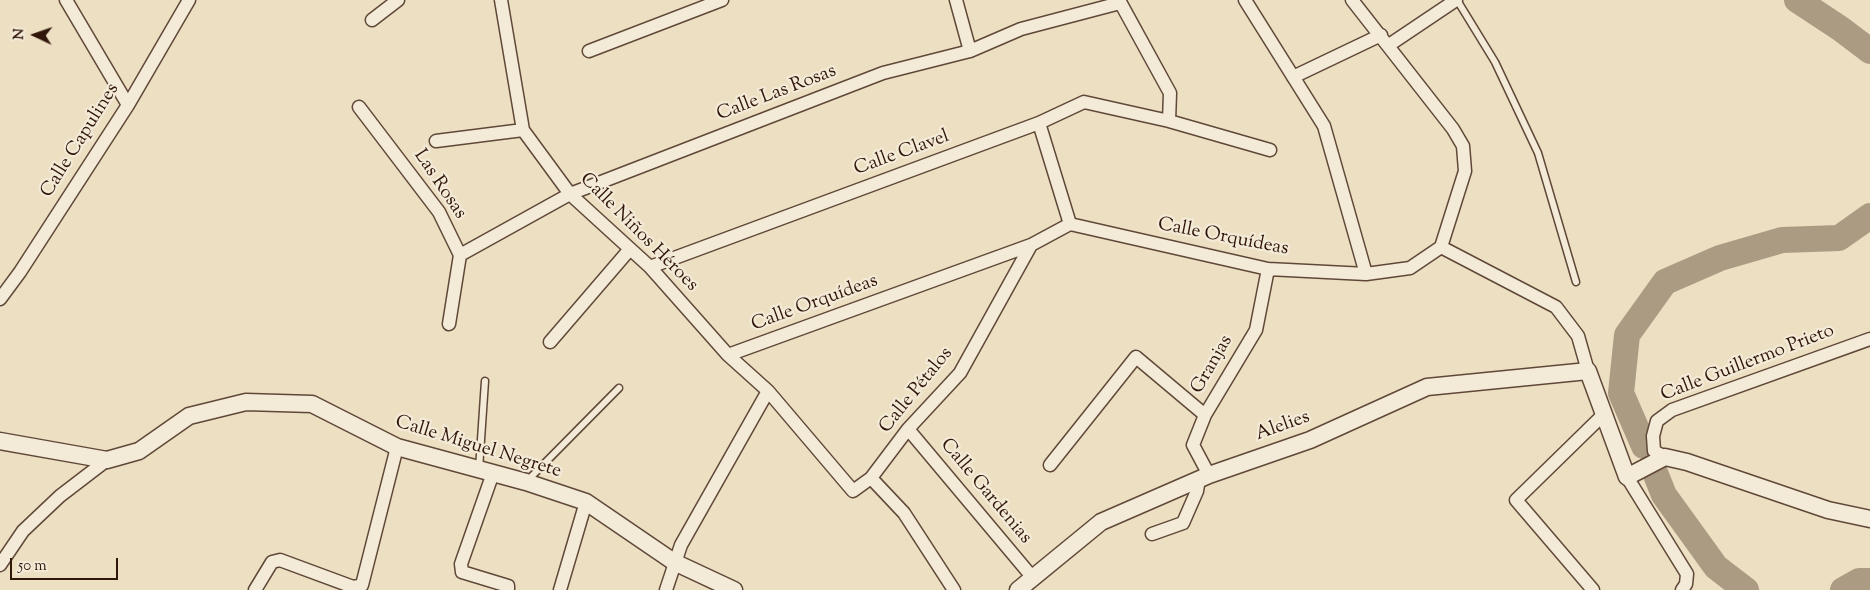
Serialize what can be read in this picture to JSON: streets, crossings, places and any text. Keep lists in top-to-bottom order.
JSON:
{
  "streets": {
    "street": [
      "Calle Las Rosas",
      "Calle Capulines",
      "Calle Clavel",
      "Las Rosas",
      "Calle Niños Héroes",
      "Calle Orquídeas",
      "Calle Guillermo Prieto",
      "Granjas",
      "Calle Pétalos",
      "Alelies",
      "Calle Miguel Negrete",
      "Calle Gardenias"
    ]
  },
  "crossings": [
    ["Calle Las Rosas", "Las Rosas"],
    ["Calle Las Rosas", "Calle Niños Héroes"],
    ["Calle Clavel", "Calle Niños Héroes"],
    ["Calle Niños Héroes", "Calle Orquídeas"],
    ["Calle Niños Héroes", "Calle Pétalos"],
    ["Calle Orquídeas", "Granjas"],
    ["Calle Orquídeas", "Calle Pétalos"],
    ["Granjas", "Alelies"],
    ["Calle Pétalos", "Calle Gardenias"],
    ["Alelies", "Calle Gardenias"]
  ],
  "scale_bar": "50 m",
  "north": "left"
}
